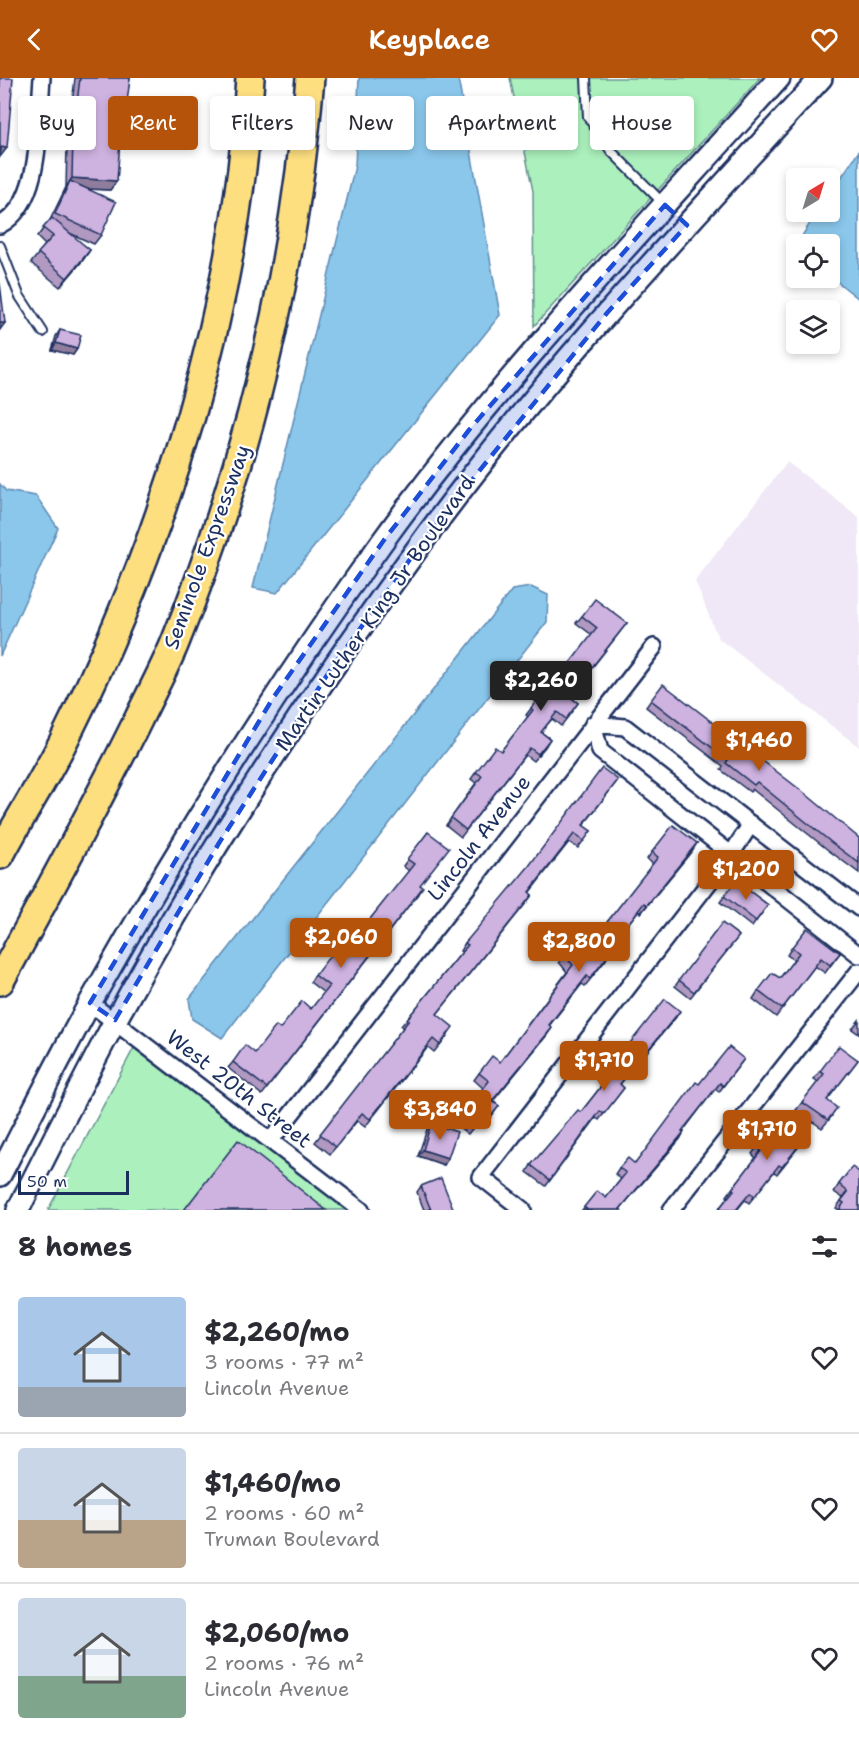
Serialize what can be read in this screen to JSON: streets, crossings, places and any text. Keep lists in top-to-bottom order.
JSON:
{
  "streets": {
    "highway": ["Seminole Expressway"],
    "main road": ["Martin Luther King Jr Boulevard"],
    "street": ["Lincoln Avenue", "West 20th Street"]
  },
  "crossings": [
    ["Martin Luther King Jr Boulevard", "West 20th Street"],
    ["Lincoln Avenue", "West 20th Street"]
  ],
  "scale_bar": "50 m",
  "north": "top right",
  "page": {
    "header": "Keyplace",
    "chip": [
      "Buy",
      "Rent",
      "Filters",
      "New",
      "Apartment",
      "House"
    ],
    "price": [
      "$2,260",
      "$1,460",
      "$1,200",
      "$2,060",
      "$2,800",
      "$1,710",
      "$3,840",
      "$1,710"
    ],
    "scale": "50 m",
    "heading": "8 homes",
    "list": [
      {
        "name": "$2,260/mo",
        "note": "3 rooms · 77 m² · Lincoln Avenue"
      },
      {
        "name": "$1,460/mo",
        "note": "2 rooms · 60 m² · Truman Boulevard"
      },
      {
        "name": "$2,060/mo",
        "note": "2 rooms · 76 m² · Lincoln Avenue"
      }
    ]
  }
}
